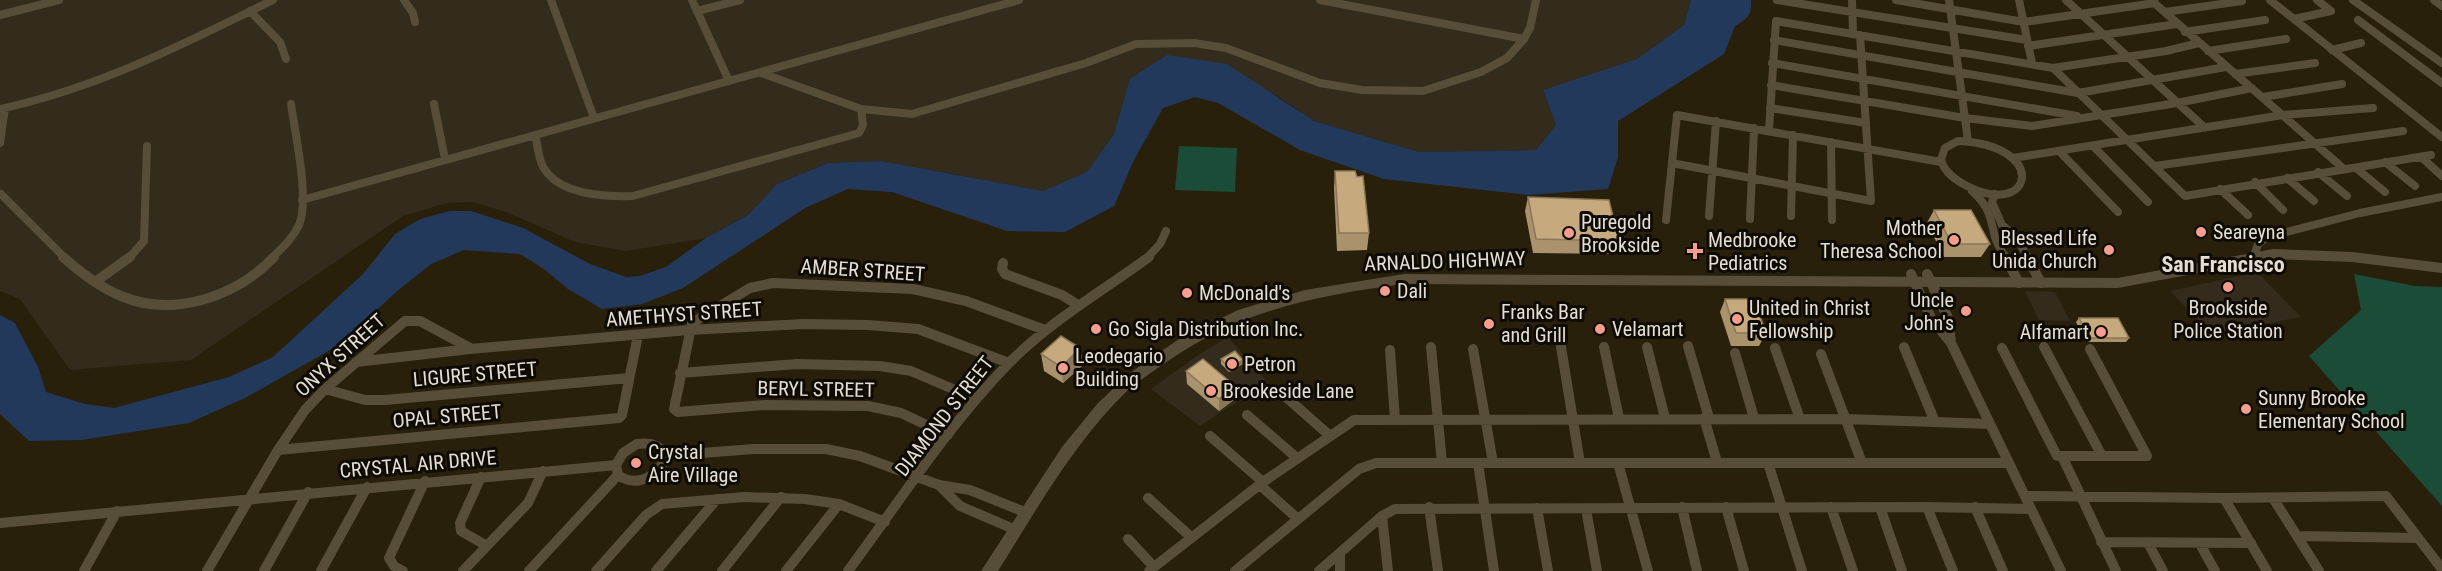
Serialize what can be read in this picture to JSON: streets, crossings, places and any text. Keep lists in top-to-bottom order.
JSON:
{
  "streets": {
    "main road": ["ARNALDO HIGHWAY"],
    "street": [
      "AMBER STREET",
      "AMETHYST STREET",
      "ONYX STREET",
      "LIGURE STREET",
      "BERYL STREET",
      "OPAL STREET",
      "DIAMOND STREET",
      "CRYSTAL AIR DRIVE"
    ]
  },
  "crossings": [
    ["AMBER STREET", "AMETHYST STREET"],
    ["AMBER STREET", "DIAMOND STREET"],
    ["AMETHYST STREET", "ONYX STREET"],
    ["AMETHYST STREET", "DIAMOND STREET"],
    ["ONYX STREET", "LIGURE STREET"],
    ["ONYX STREET", "OPAL STREET"],
    ["ONYX STREET", "CRYSTAL AIR DRIVE"],
    ["LIGURE STREET", "OPAL STREET"],
    ["BERYL STREET", "DIAMOND STREET"]
  ],
  "districts": ["San Francisco"],
  "places": {
    "other": [
      "Seareyna",
      "Puregold Brookside",
      "Mother Theresa School",
      "Blessed Life Unida Church",
      "Brookside Police Station",
      "Dali",
      "McDonald's",
      "Uncle John's",
      "United in Christ Fellowship",
      "Franks Bar and Grill",
      "Go Sigla Distribution Inc.",
      "Velamart",
      "Alfamart",
      "Petron",
      "Leodegario Building",
      "Brookeside Lane",
      "Sunny Brooke Elementary School",
      "Crystal Aire Village"
    ],
    "health": ["Medbrooke Pediatrics"]
  }
}
